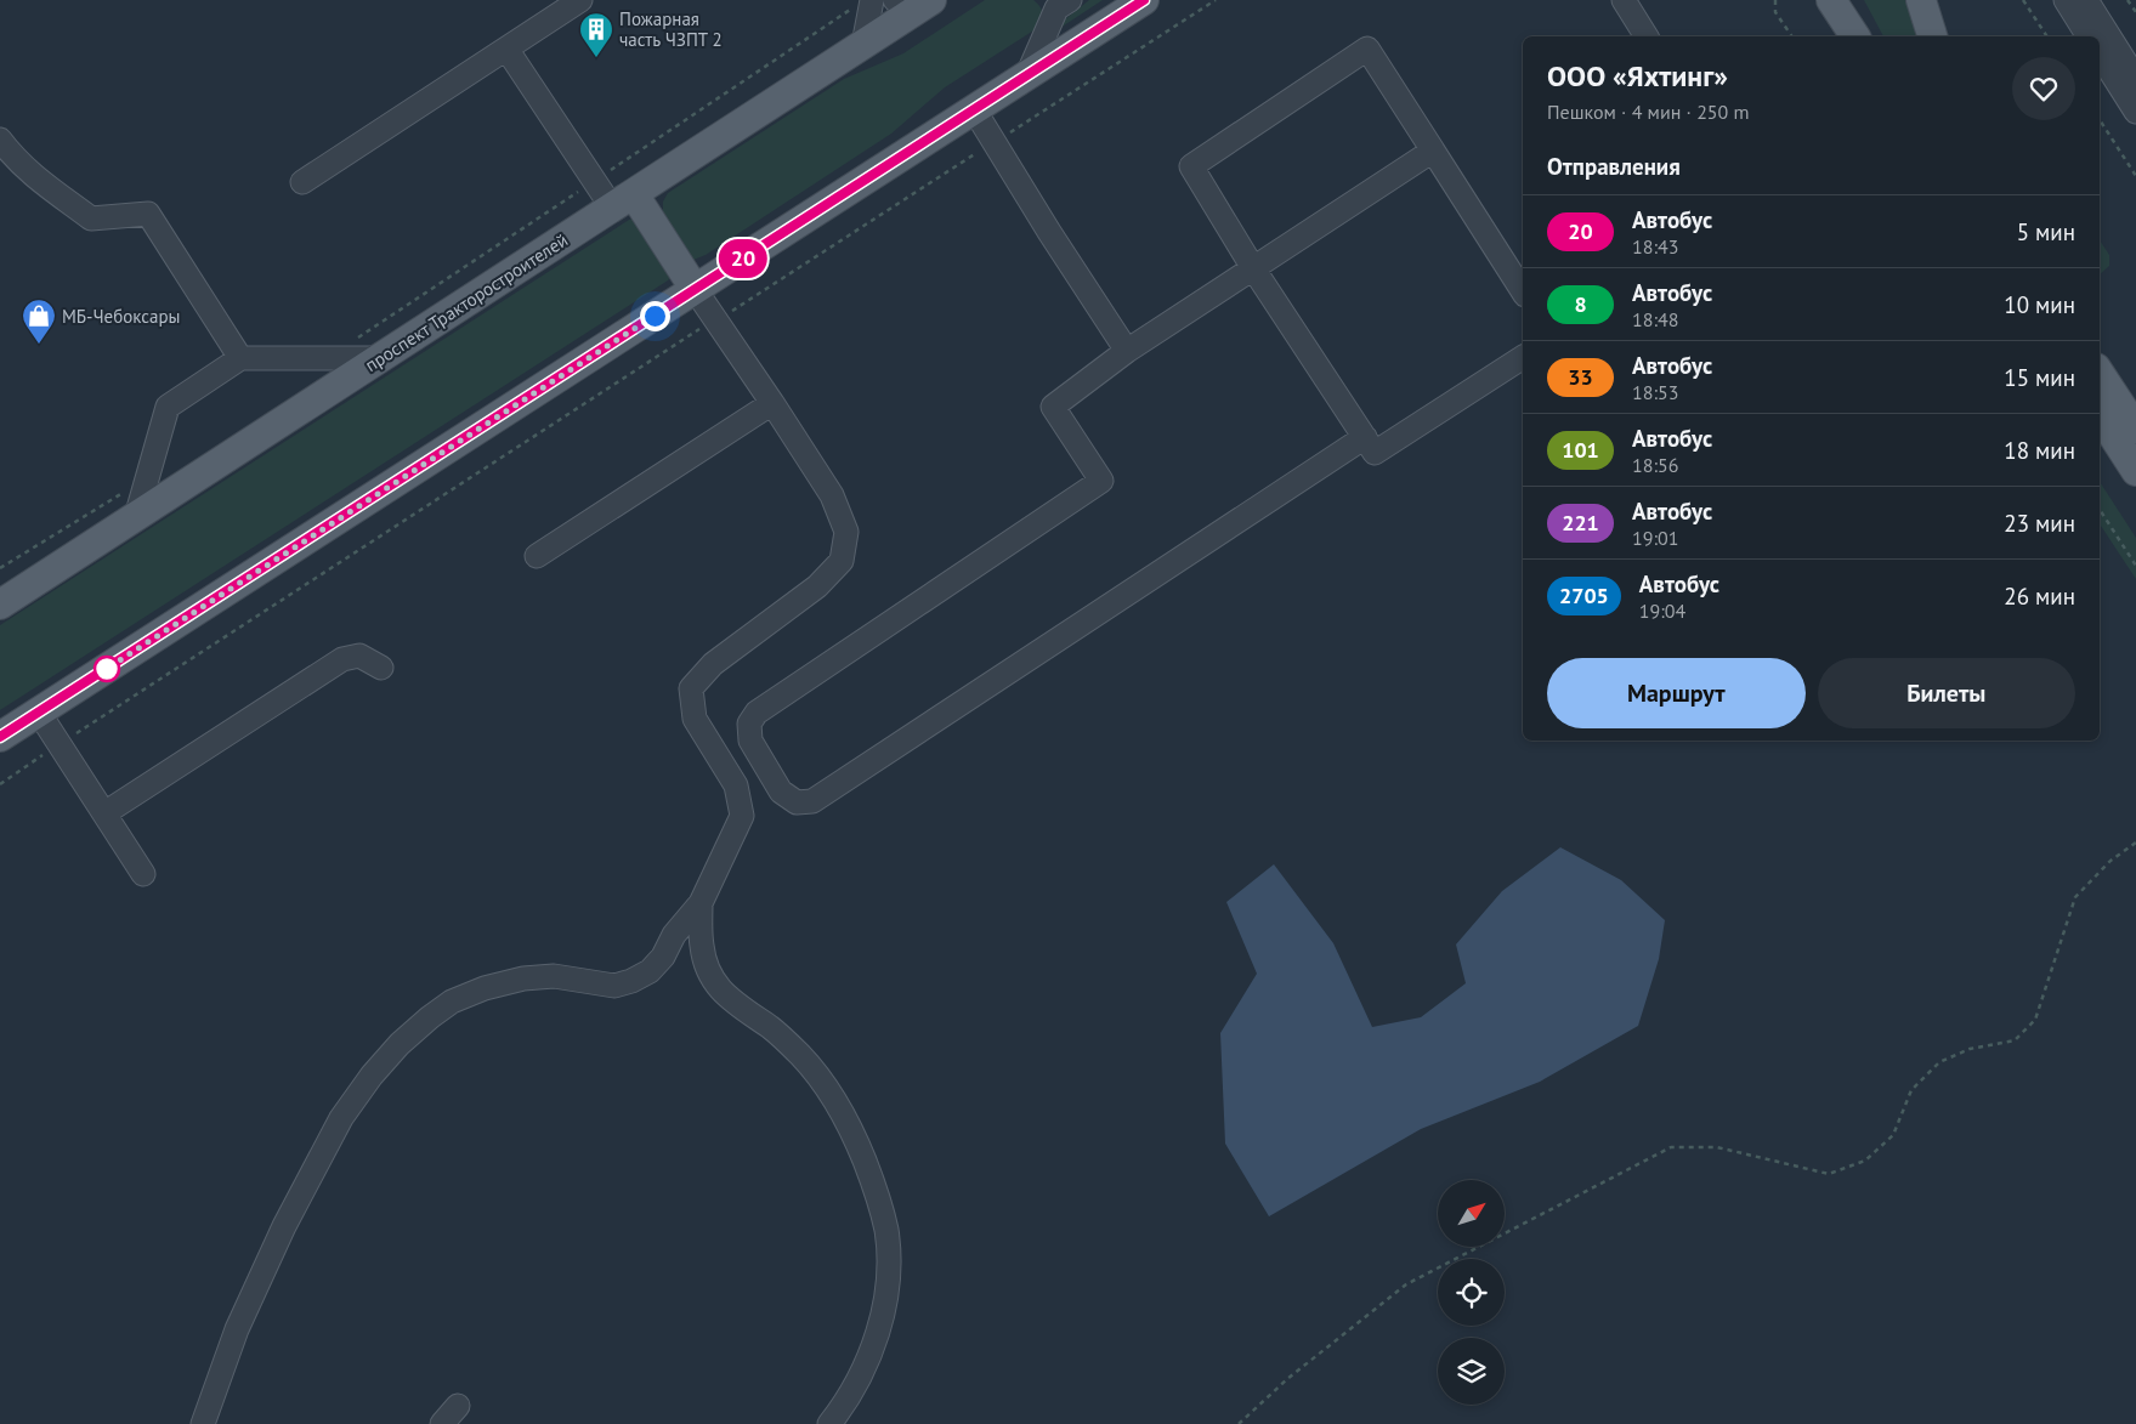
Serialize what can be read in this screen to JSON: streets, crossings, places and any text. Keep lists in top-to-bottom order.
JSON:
{
  "streets": {
    "main road": ["проспект Тракторостроителей"]
  },
  "places": {
    "building": ["Пожарная часть ЧЗПТ 2"],
    "shop": ["МБ-Чебоксары"]
  },
  "lines": ["bus line 20"],
  "north": "top right",
  "page": {
    "on_map": "20",
    "heading": [
      ["ООО «Яхтинг»", "Пешком · 4 мин · 250 m"],
      "Отправления"
    ],
    "list": [
      {
        "mark": "20",
        "name": "Автобус",
        "note": "18:43",
        "value": "5 мин"
      },
      {
        "mark": "8",
        "name": "Автобус",
        "note": "18:48",
        "value": "10 мин"
      },
      {
        "mark": "33",
        "name": "Автобус",
        "note": "18:53",
        "value": "15 мин"
      },
      {
        "mark": "101",
        "name": "Автобус",
        "note": "18:56",
        "value": "18 мин"
      },
      {
        "mark": "221",
        "name": "Автобус",
        "note": "19:01",
        "value": "23 мин"
      },
      {
        "mark": "2705",
        "name": "Автобус",
        "note": "19:04",
        "value": "26 мин"
      }
    ],
    "buttons": ["Маршрут", "Билеты"]
  }
}
